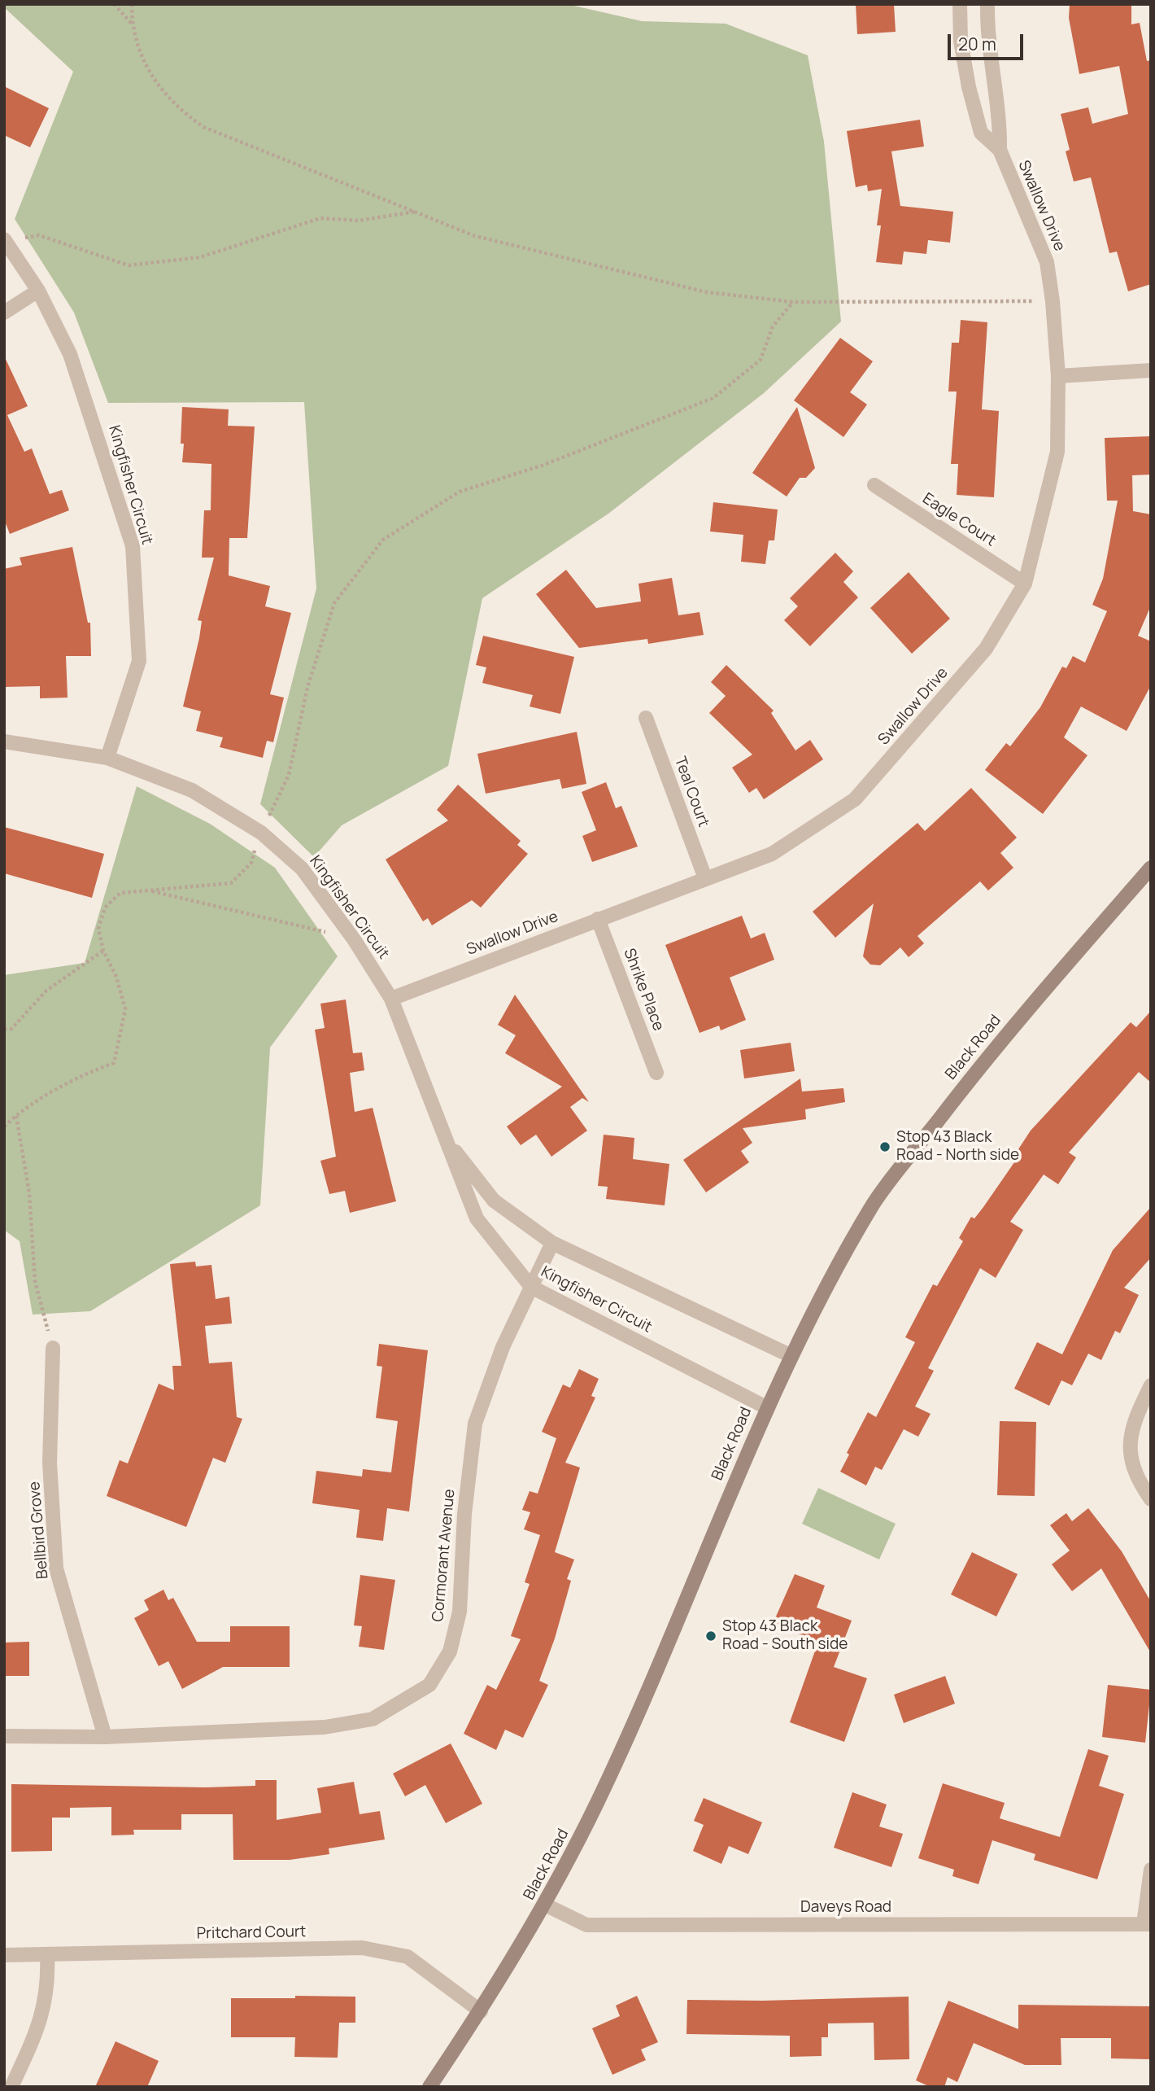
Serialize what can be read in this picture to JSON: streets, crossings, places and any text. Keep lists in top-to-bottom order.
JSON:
{
  "streets": {
    "main road": ["Black Road"],
    "street": [
      "Swallow Drive",
      "Kingfisher Circuit",
      "Eagle Court",
      "Teal Court",
      "Shrike Place",
      "Bellbird Grove",
      "Cormorant Avenue",
      "Daveys Road",
      "Pritchard Court"
    ]
  },
  "crossings": [
    ["Swallow Drive", "Kingfisher Circuit"],
    ["Swallow Drive", "Eagle Court"],
    ["Swallow Drive", "Teal Court"],
    ["Swallow Drive", "Shrike Place"],
    ["Kingfisher Circuit", "Black Road"],
    ["Kingfisher Circuit", "Cormorant Avenue"],
    ["Black Road", "Daveys Road"],
    ["Black Road", "Pritchard Court"],
    ["Bellbird Grove", "Cormorant Avenue"]
  ],
  "places": ["Stop 43 Black Road - North side", "Stop 43 Black Road - South side"],
  "scale_bar": "20 m"
}
